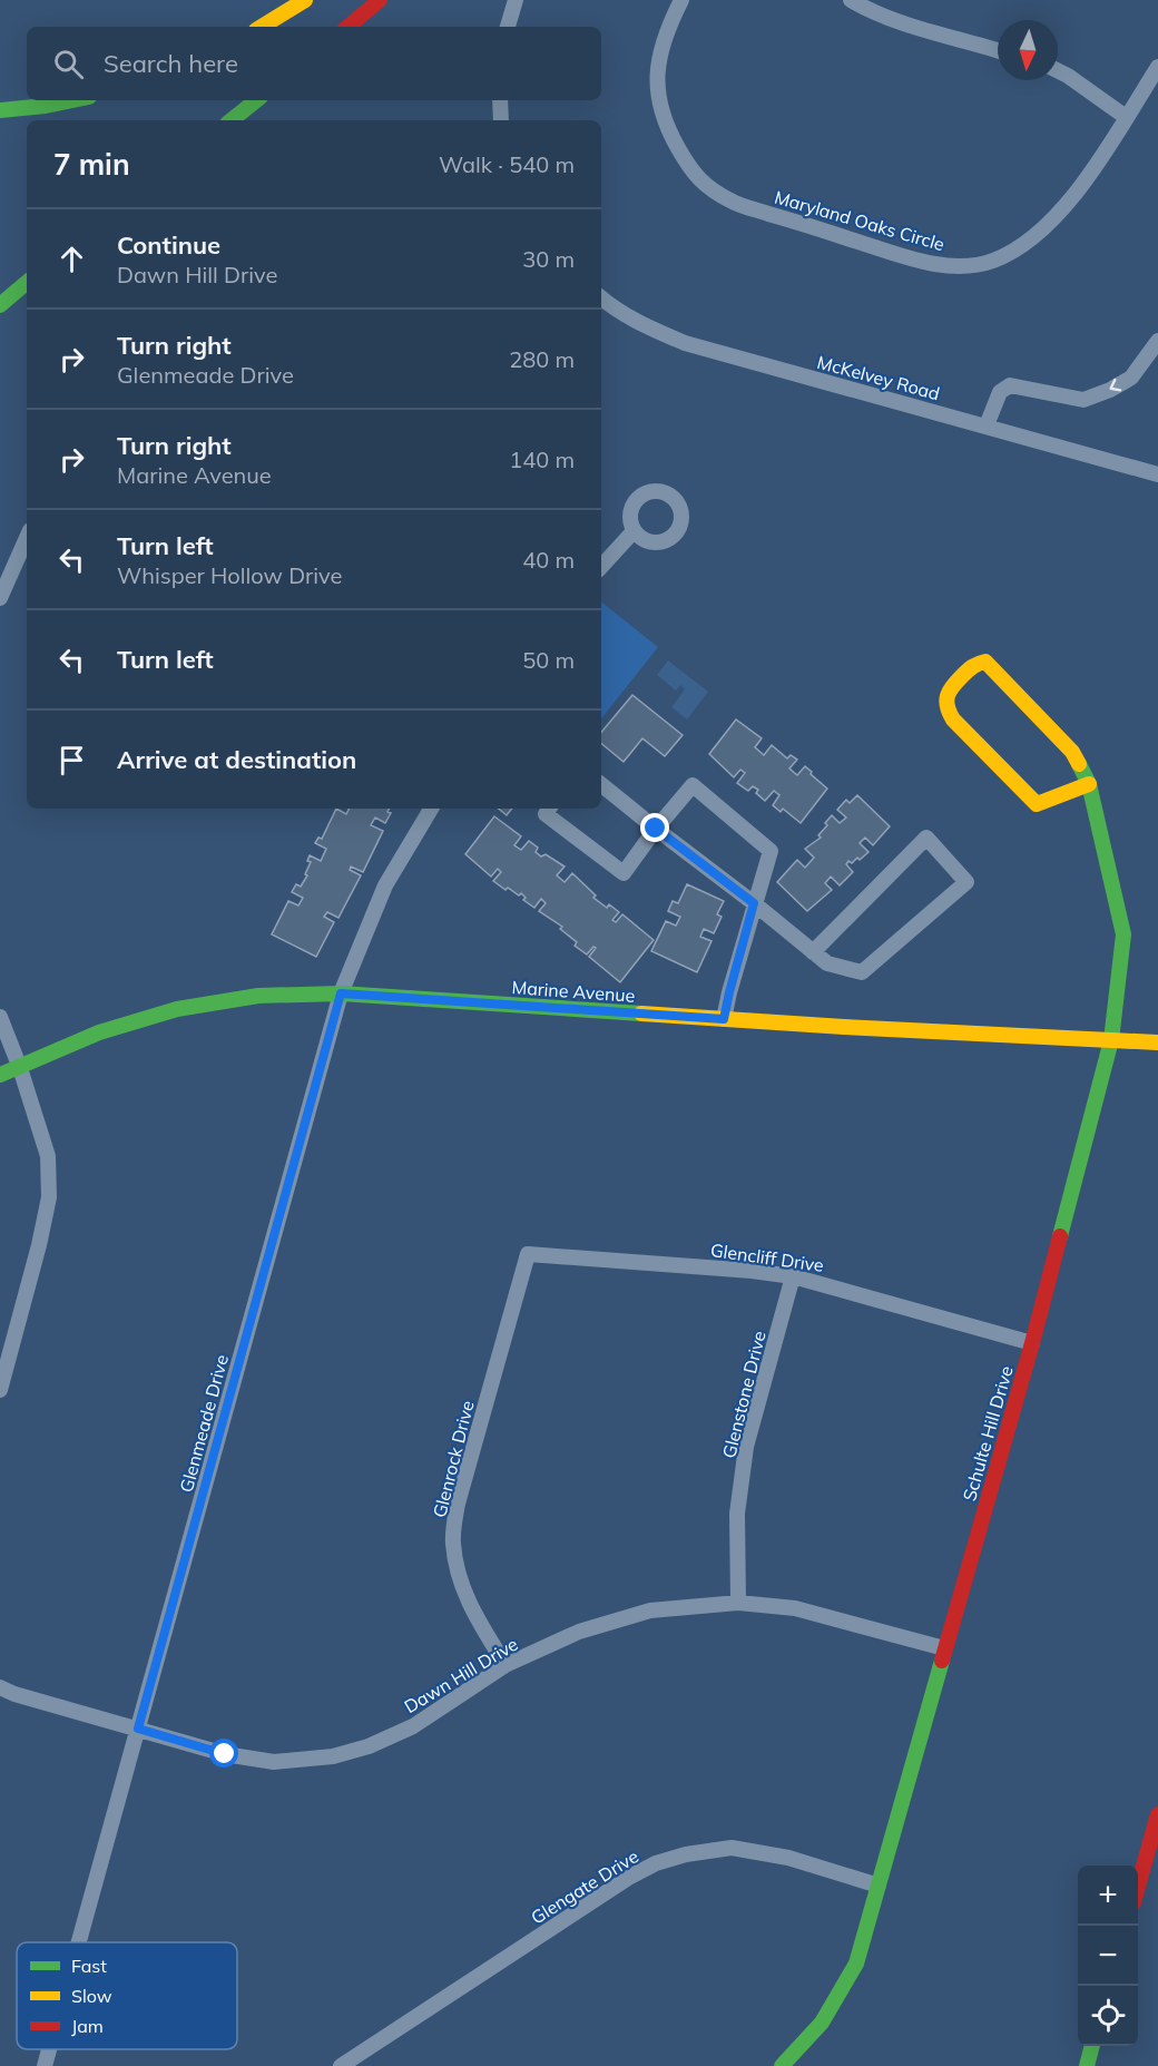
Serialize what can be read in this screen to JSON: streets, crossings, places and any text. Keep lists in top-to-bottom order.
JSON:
{
  "streets": {
    "main road": ["Marine Avenue", "Schulte Hill Drive"],
    "street": [
      "Maryland Oaks Circle",
      "McKelvey Road",
      "Glencliff Drive",
      "Glenstone Drive",
      "Glenmeade Drive",
      "Glenrock Drive",
      "Dawn Hill Drive",
      "Glengate Drive"
    ]
  },
  "crossings": [
    ["Marine Avenue", "Glenmeade Drive"],
    ["Marine Avenue", "Schulte Hill Drive"],
    ["Glencliff Drive", "Glenstone Drive"],
    ["Glencliff Drive", "Schulte Hill Drive"],
    ["Glencliff Drive", "Glenrock Drive"],
    ["Glenstone Drive", "Dawn Hill Drive"],
    ["Glenmeade Drive", "Dawn Hill Drive"],
    ["Schulte Hill Drive", "Dawn Hill Drive"],
    ["Schulte Hill Drive", "Glengate Drive"],
    ["Glenrock Drive", "Dawn Hill Drive"]
  ],
  "legend": ["Fast", "Slow", "Jam"],
  "north": "bottom",
  "page": {
    "search": "Search here",
    "heading": ["7 min", "Walk · 540 m"],
    "list": [
      ["Continue", "Dawn Hill Drive", "30 m"],
      ["Turn right", "Glenmeade Drive", "280 m"],
      ["Turn right", "Marine Avenue", "140 m"],
      ["Turn left", "Whisper Hollow Drive", "40 m"],
      ["Turn left", "50 m"],
      "Arrive at destination"
    ],
    "map_buttons": ["+", "−"]
  }
}
